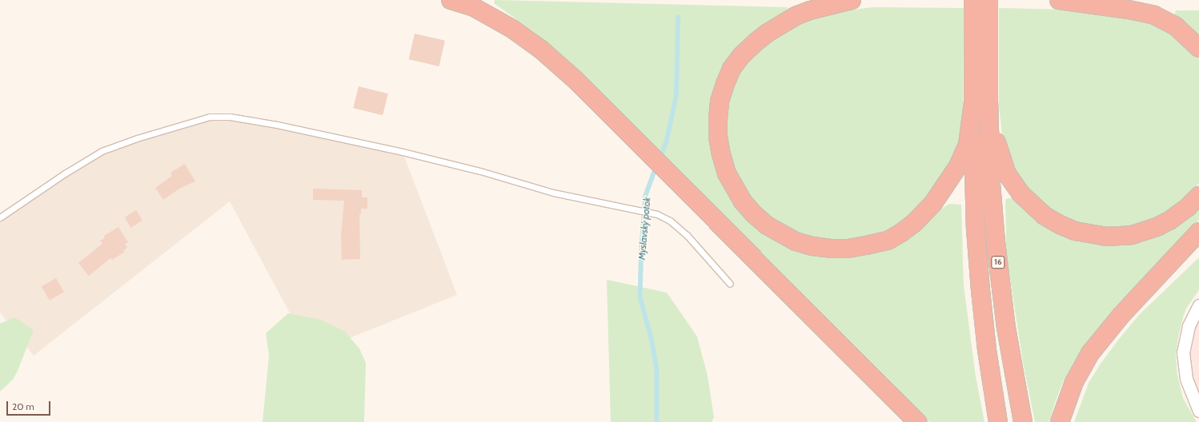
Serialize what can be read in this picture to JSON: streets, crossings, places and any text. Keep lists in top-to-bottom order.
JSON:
{
  "streets": {
    "highway": ["16"]
  },
  "water": ["Myslavský potok"],
  "scale_bar": "20 m"
}
